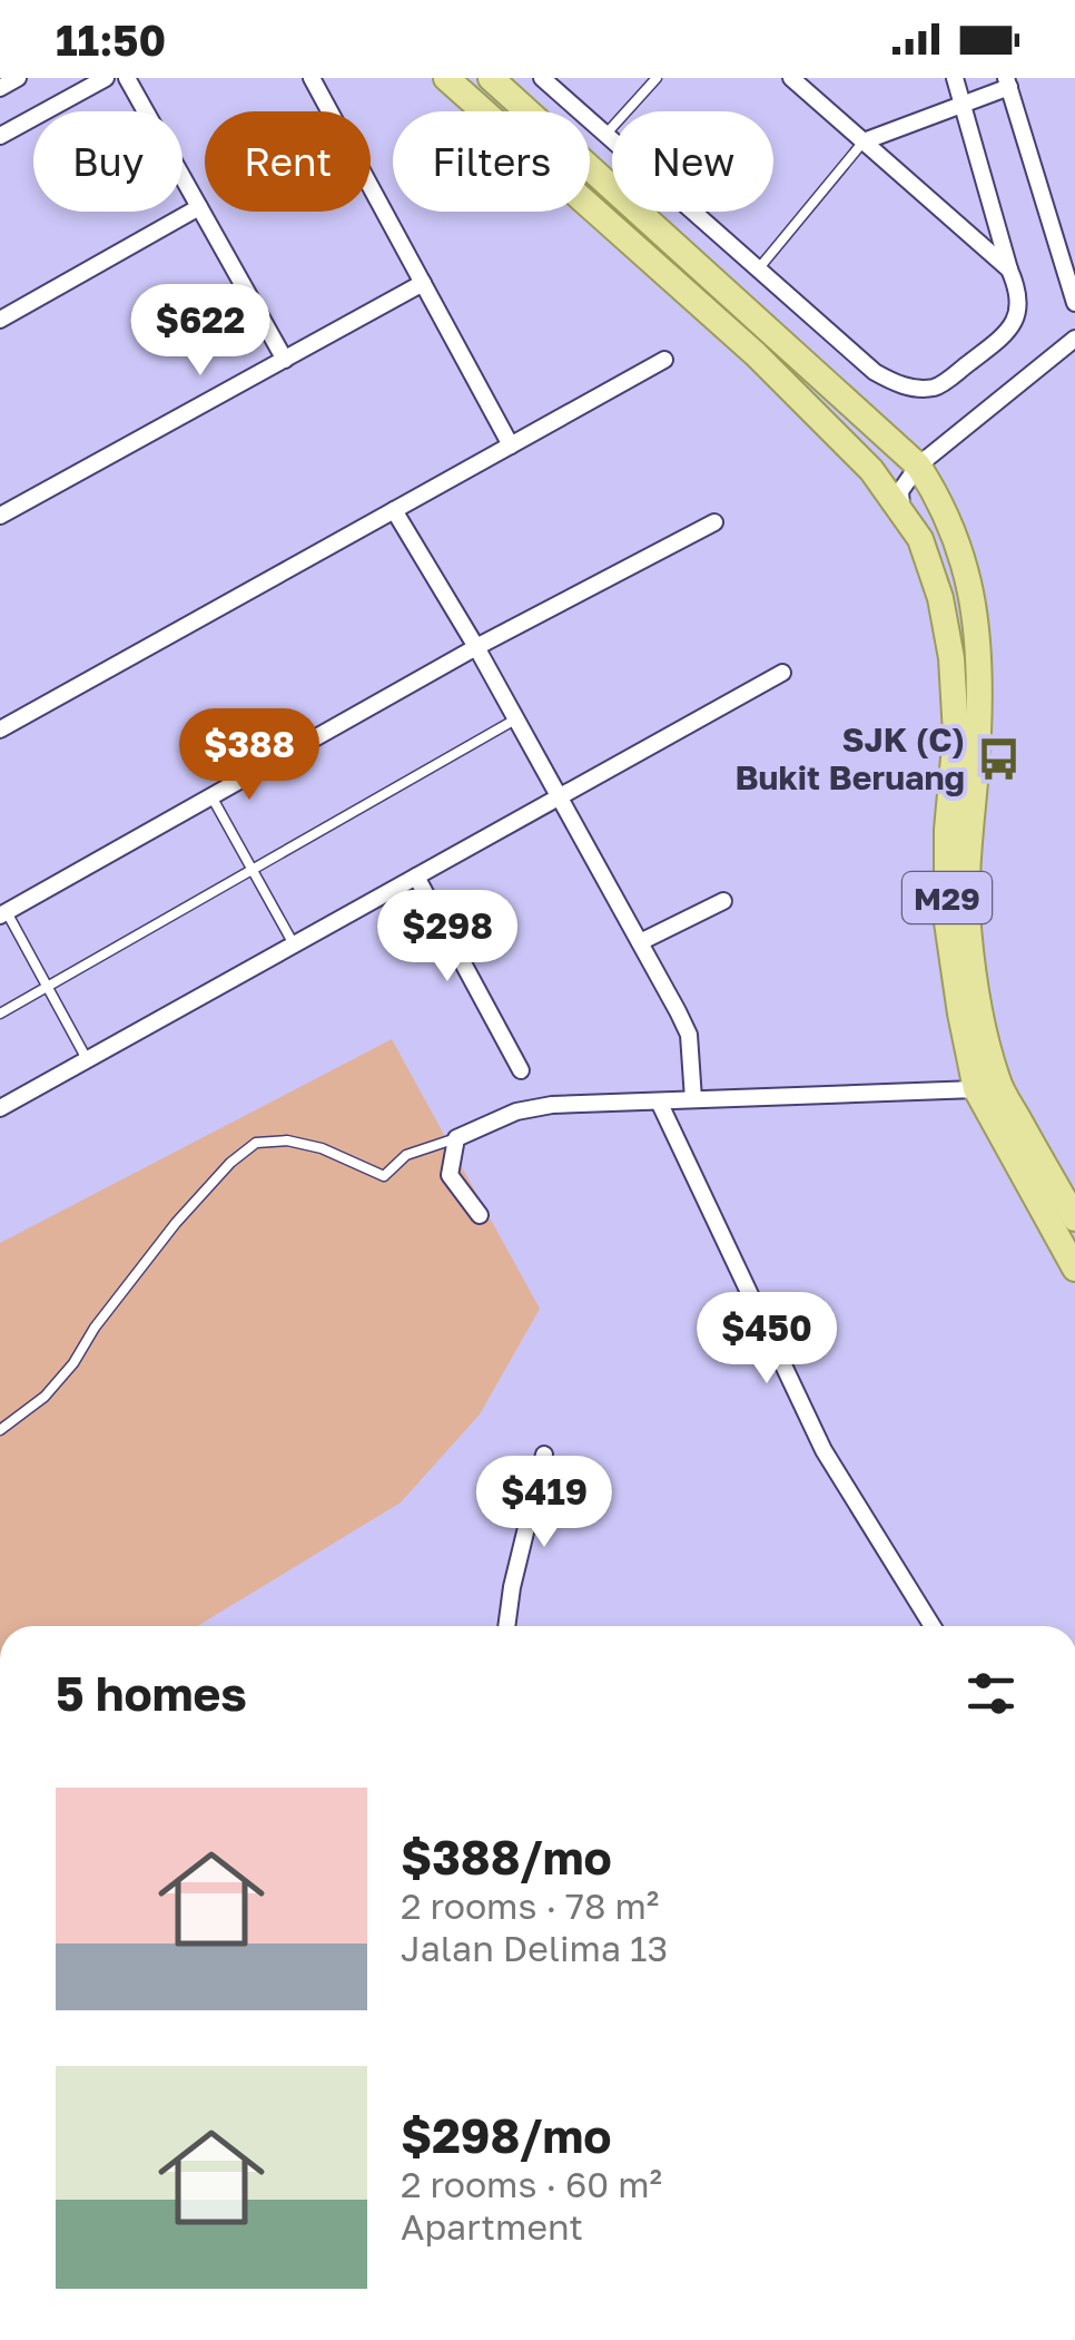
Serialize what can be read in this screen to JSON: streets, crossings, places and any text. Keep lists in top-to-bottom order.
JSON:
{
  "streets": {
    "main road": ["M29"]
  },
  "places": {
    "bus stop": ["SJK (C) Bukit Beruang"]
  },
  "page": {
    "status": "11:50",
    "chip": [
      "Buy",
      "Rent",
      "Filters",
      "New"
    ],
    "price": [
      "$622",
      "$388",
      "$298",
      "$450",
      "$419"
    ],
    "heading": "5 homes",
    "list": [
      {
        "name": "$388/mo",
        "note": "2 rooms · 78 m² · Jalan Delima 13"
      },
      {
        "name": "$298/mo",
        "note": "2 rooms · 60 m² · Apartment"
      }
    ]
  }
}
